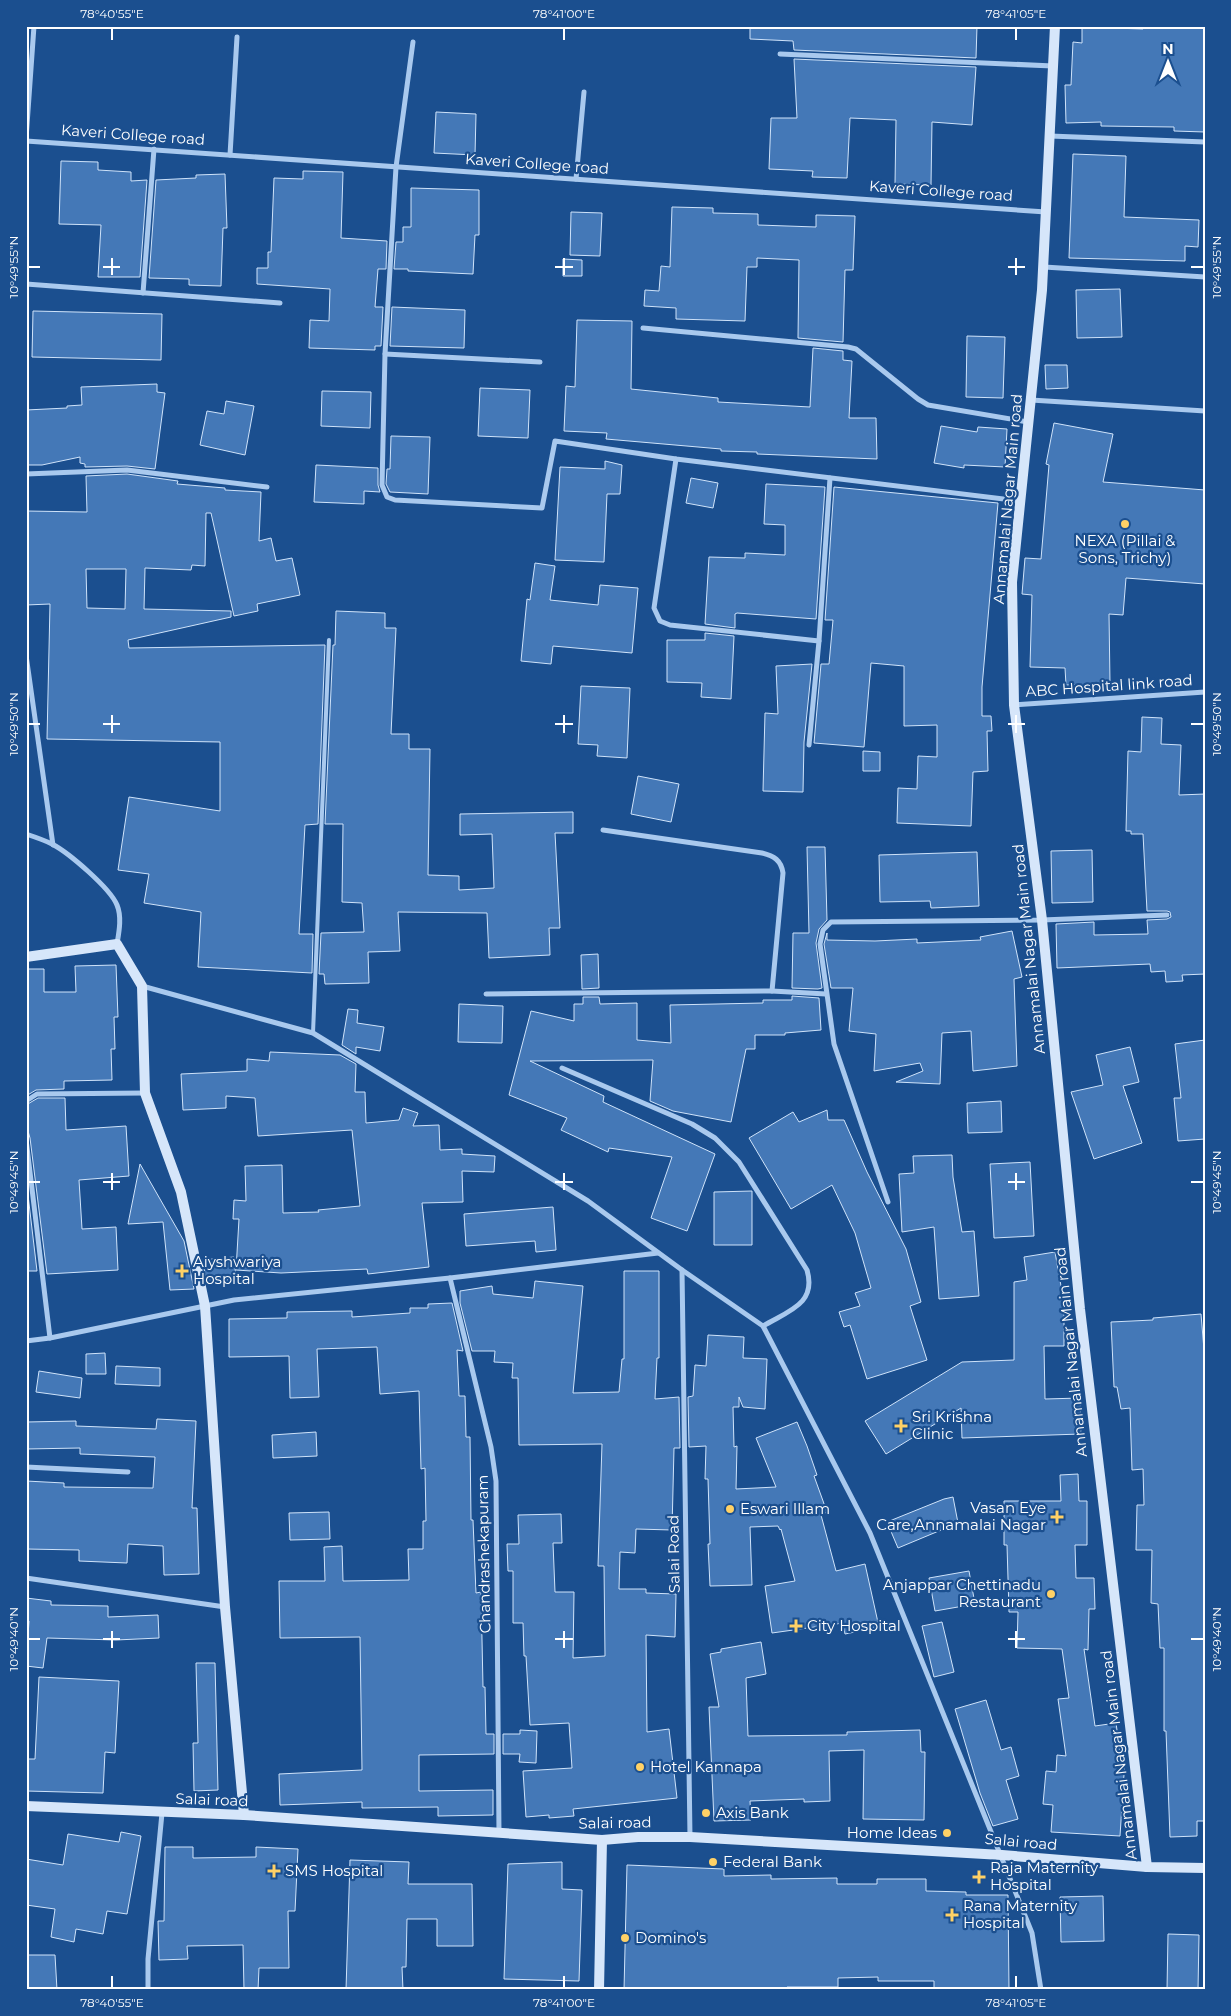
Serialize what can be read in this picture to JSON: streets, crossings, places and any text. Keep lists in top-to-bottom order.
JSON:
{
  "streets": {
    "street": [
      "Kaveri College road",
      "Annamalai Nagar Main road",
      "ABC Hospital link road",
      "Chandrashekapuram",
      "Salai Road",
      "Salai road"
    ]
  },
  "crossings": [
    ["Kaveri College road", "Annamalai Nagar Main road"],
    ["Annamalai Nagar Main road", "ABC Hospital link road"],
    ["Annamalai Nagar Main road", "Salai road"],
    ["Chandrashekapuram", "Salai road"],
    ["Salai Road", "Salai road"]
  ],
  "places": {
    "other": [
      "NEXA (Pillai & Sons, Trichy)",
      "Eswari Illam",
      "Anjappar Chettinadu Restaurant",
      "Hotel Kannapa",
      "Axis Bank",
      "Home Ideas",
      "Federal Bank",
      "Domino's"
    ],
    "health": [
      "Aiyshwariya Hospital",
      "Sri Krishna Clinic",
      "Vasan Eye Care,Annamalai Nagar",
      "City Hospital",
      "SMS Hospital",
      "Raja Maternity Hospital",
      "Rana Maternity Hospital"
    ]
  },
  "north": "top",
  "coordinates": [
    "78°40'55\"E",
    "78°41'00\"E",
    "78°41'05\"E",
    "10°49'55\"N",
    "10°49'50\"N",
    "10°49'45\"N",
    "10°49'40\"N"
  ]
}
